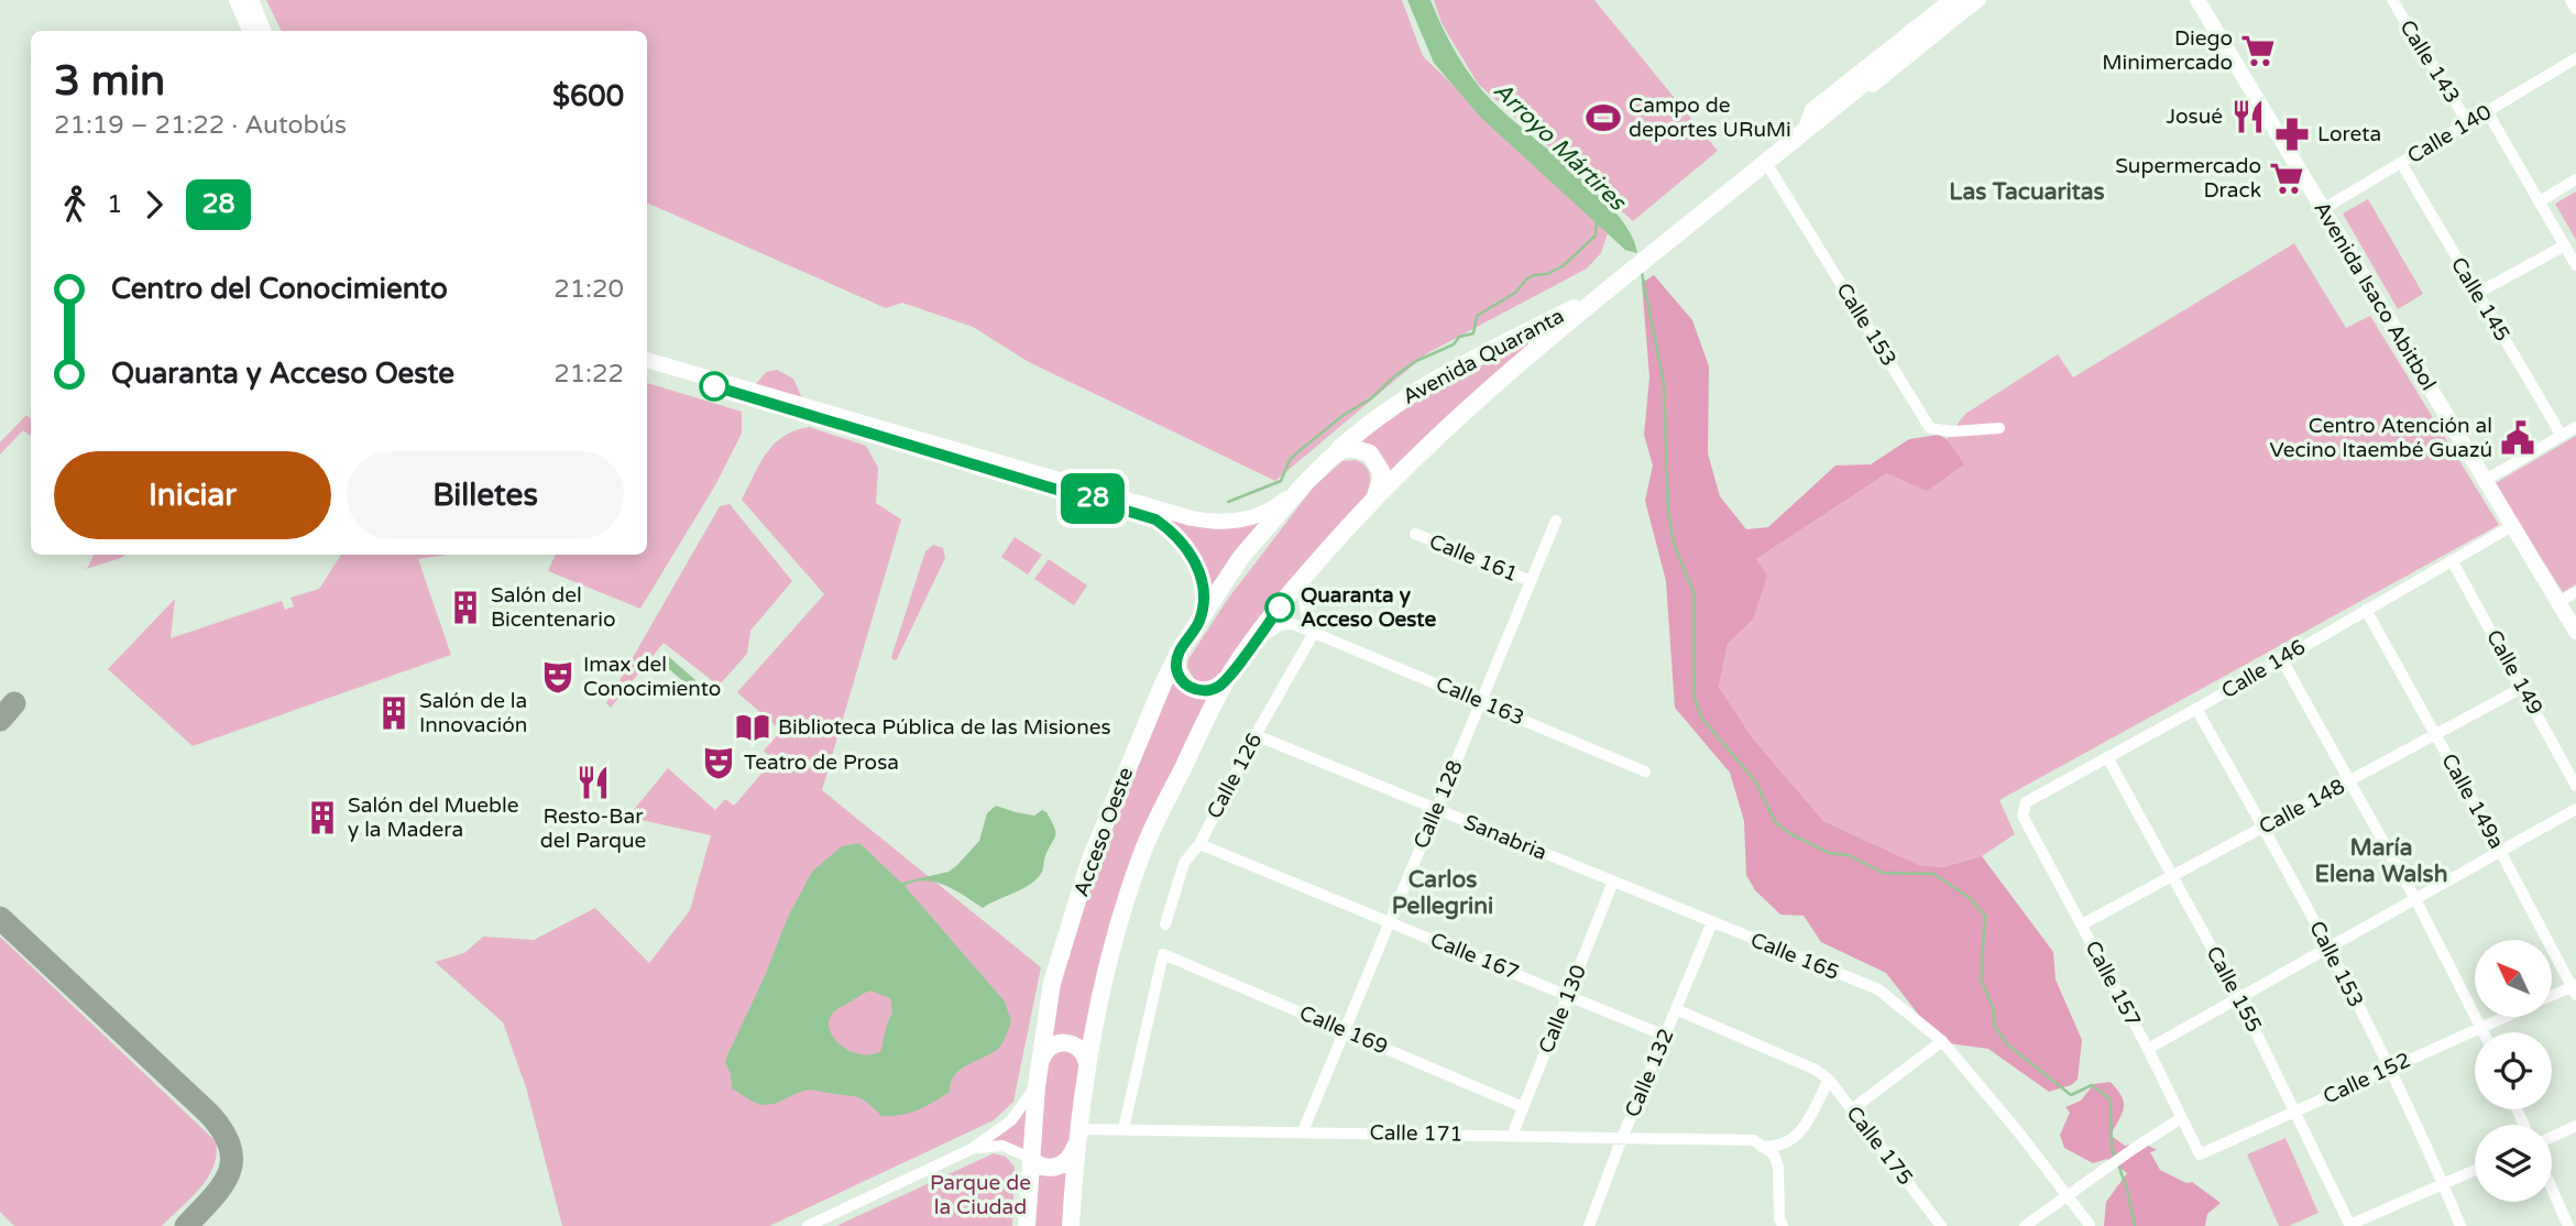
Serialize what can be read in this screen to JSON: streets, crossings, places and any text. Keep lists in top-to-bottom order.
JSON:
{
  "streets": {
    "highway": ["Avenida Quaranta", "Acceso Oeste"],
    "main road": ["Avenida Isaco Abitbol"],
    "street": [
      "Calle 143",
      "Calle 140",
      "Calle 145",
      "Calle 153",
      "Calle 161",
      "Calle 146",
      "Calle 149",
      "Calle 163",
      "Calle 126",
      "Calle 149a",
      "Calle 128",
      "Calle 148",
      "Sanabria",
      "Calle 167",
      "Calle 165",
      "Calle 157",
      "Calle 155",
      "Calle 130",
      "Calle 169",
      "Calle 132",
      "Calle 152",
      "Calle 171",
      "Calle 175"
    ]
  },
  "crossings": [
    ["Calle 143", "Calle 140"],
    ["Calle 140", "Avenida Isaco Abitbol"],
    ["Calle 140", "Calle 145"],
    ["Avenida Isaco Abitbol", "Calle 146"],
    ["Calle 153", "Avenida Quaranta"],
    ["Calle 153", "Calle 146"],
    ["Calle 153", "Calle 148"],
    ["Calle 153", "Calle 152"],
    ["Avenida Quaranta", "Acceso Oeste"],
    ["Calle 161", "Calle 128"],
    ["Calle 146", "Calle 149"],
    ["Calle 146", "Calle 149a"],
    ["Calle 146", "Calle 157"],
    ["Calle 146", "Calle 155"],
    ["Calle 149", "Calle 148"],
    ["Calle 163", "Calle 126"],
    ["Calle 163", "Calle 128"],
    ["Calle 163", "Acceso Oeste"],
    ["Calle 126", "Sanabria"],
    ["Calle 126", "Calle 167"],
    ["Calle 149a", "Calle 148"],
    ["Calle 149a", "Calle 152"],
    ["Calle 128", "Sanabria"],
    ["Calle 128", "Calle 167"],
    ["Calle 128", "Calle 169"],
    ["Calle 128", "Calle 171"],
    ["Calle 148", "Calle 157"],
    ["Calle 148", "Calle 155"],
    ["Acceso Oeste", "Calle 171"],
    ["Sanabria", "Calle 165"],
    ["Sanabria", "Calle 130"],
    ["Sanabria", "Calle 132"],
    ["Calle 167", "Calle 130"],
    ["Calle 167", "Calle 132"],
    ["Calle 165", "Calle 132"],
    ["Calle 157", "Calle 152"],
    ["Calle 155", "Calle 152"],
    ["Calle 130", "Calle 169"],
    ["Calle 130", "Calle 171"],
    ["Calle 169", "Calle 171"],
    ["Calle 132", "Calle 171"],
    ["Calle 132", "Calle 175"],
    ["Calle 171", "Calle 175"]
  ],
  "districts": ["Las Tacuaritas", "María Elena Walsh", "Carlos Pellegrini"],
  "water": ["Arroyo Mártires"],
  "parks": ["Parque de la Ciudad"],
  "places": {
    "supermarket": ["Diego Minimercado", "Supermercado Drack"],
    "restaurant": ["Josué", "Resto-Bar del Parque"],
    "sports": ["Campo de deportes URuMi"],
    "pharmacy": ["Loreta"],
    "public building": ["Centro Atención al Vecino Itaembé Guazú"],
    "building": ["Salón del Bicentenario", "Salón de la Innovación", "Salón del Mueble y la Madera"],
    "other": ["Quaranta y Acceso Oeste"],
    "theatre": ["Imax del Conocimiento", "Teatro de Prosa"],
    "library": ["Biblioteca Pública de las Misiones"]
  },
  "lines": ["bus line 28"],
  "north": "top left",
  "page": {
    "on_map": "28",
    "heading": ["3 min", "21:19 – 21:22 · Autobús", "$600"],
    "legs": ["1", "28"],
    "list": [
      {
        "name": "Centro del Conocimiento",
        "value": "21:20"
      },
      {
        "name": "Quaranta y Acceso Oeste",
        "value": "21:22"
      }
    ],
    "buttons": ["Iniciar", "Billetes"]
  }
}
